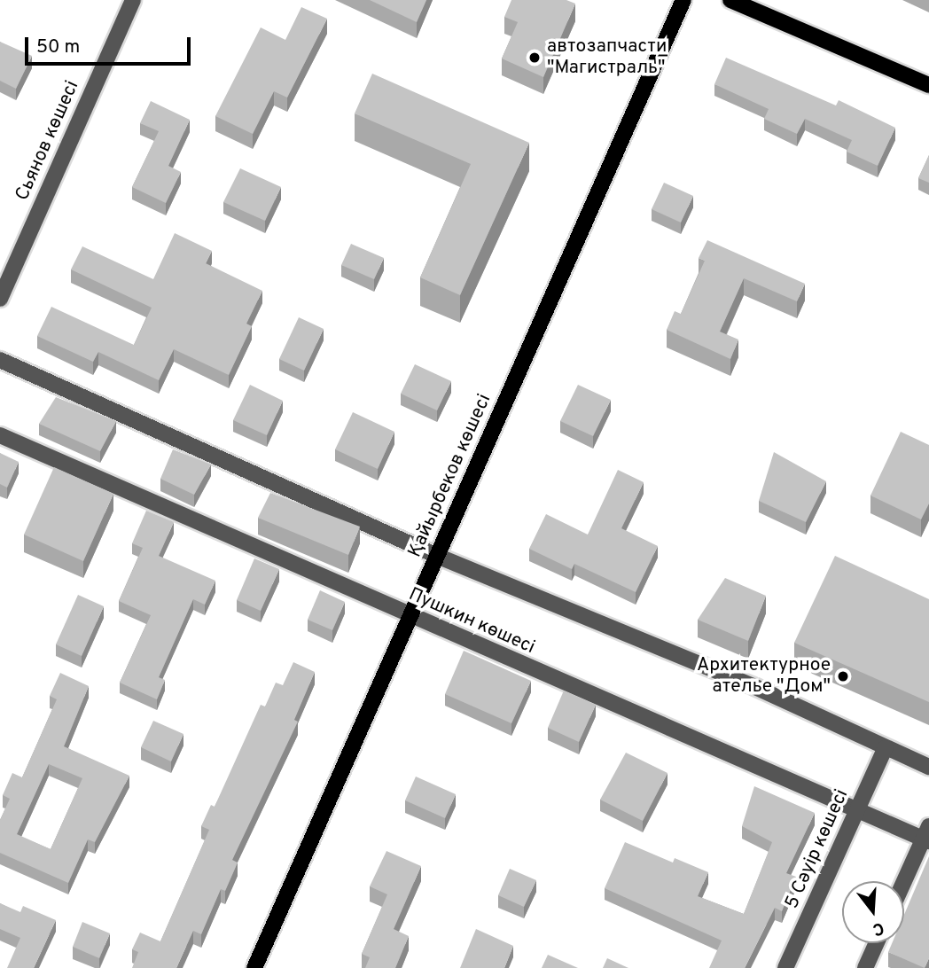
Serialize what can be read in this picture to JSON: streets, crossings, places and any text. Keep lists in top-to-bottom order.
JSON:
{
  "streets": {
    "main road": ["Қайырбеков көшесі"],
    "street": ["Сьянов көшесі", "Пушкин көшесі", "5 Сәуір көшесі"]
  },
  "crossings": [
    ["Қайырбеков көшесі", "Пушкин көшесі"],
    ["Пушкин көшесі", "5 Сәуір көшесі"]
  ],
  "places": ["автозапчасти \"Магистраль\"", "Архитектурное ателье \"Дом\""],
  "scale_bar": "50 m",
  "north": "bottom"
}
